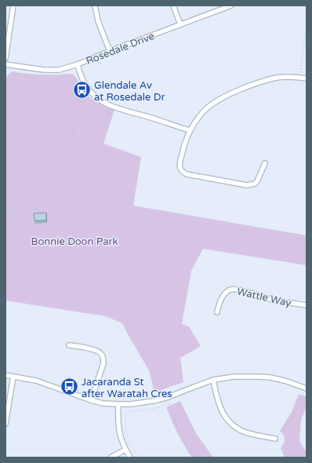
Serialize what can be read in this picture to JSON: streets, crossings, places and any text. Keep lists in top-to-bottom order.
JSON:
{
  "streets": {
    "street": ["Rosedale Drive", "Wattle Way"]
  },
  "parks": ["Bonnie Doon Park"],
  "places": {
    "bus stop": ["Glendale Av at Rosedale Dr", "Jacaranda St after Waratah Cres"]
  }
}
